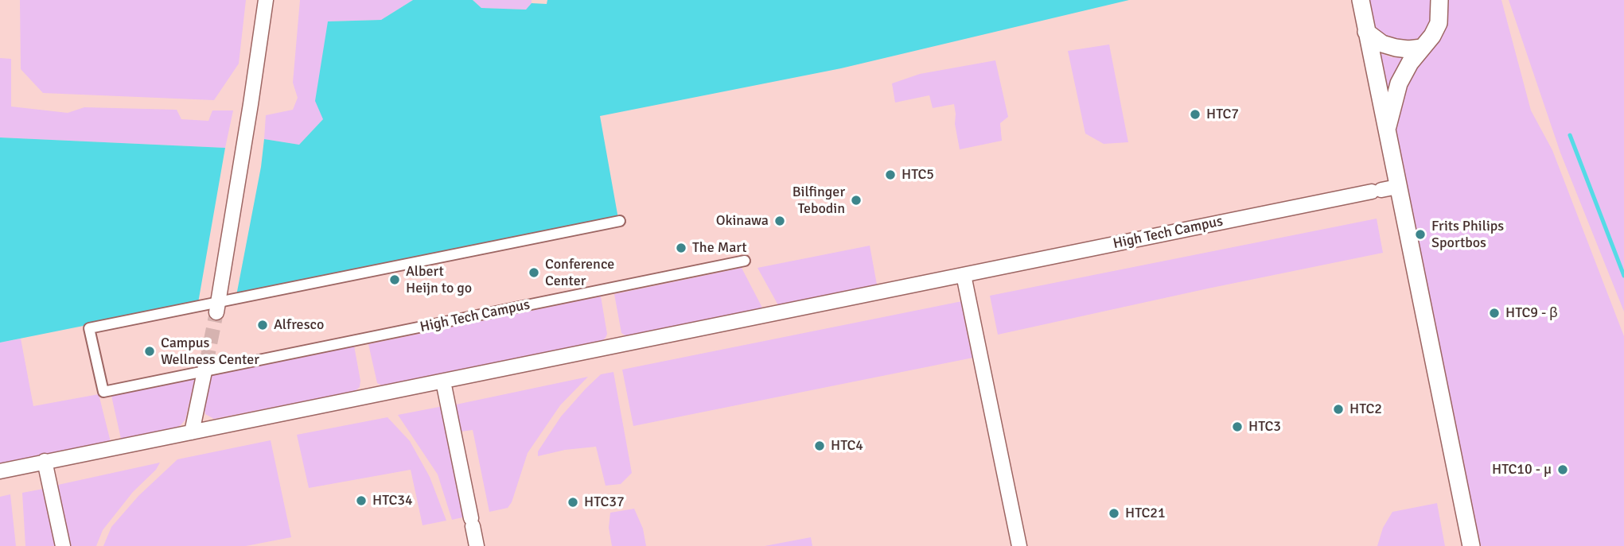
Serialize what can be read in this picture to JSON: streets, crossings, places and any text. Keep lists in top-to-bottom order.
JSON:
{
  "streets": {
    "street": ["High Tech Campus"]
  },
  "places": [
    "HTC7",
    "HTC5",
    "Bilfinger Tebodin",
    "Okinawa",
    "Frits Philips Sportbos",
    "The Mart",
    "Conference Center",
    "Albert Heijn to go",
    "HTC9 - β",
    "Alfresco",
    "Campus Wellness Center",
    "HTC2",
    "HTC3",
    "HTC4",
    "HTC10 - μ",
    "HTC34",
    "HTC37",
    "HTC21"
  ]
}
